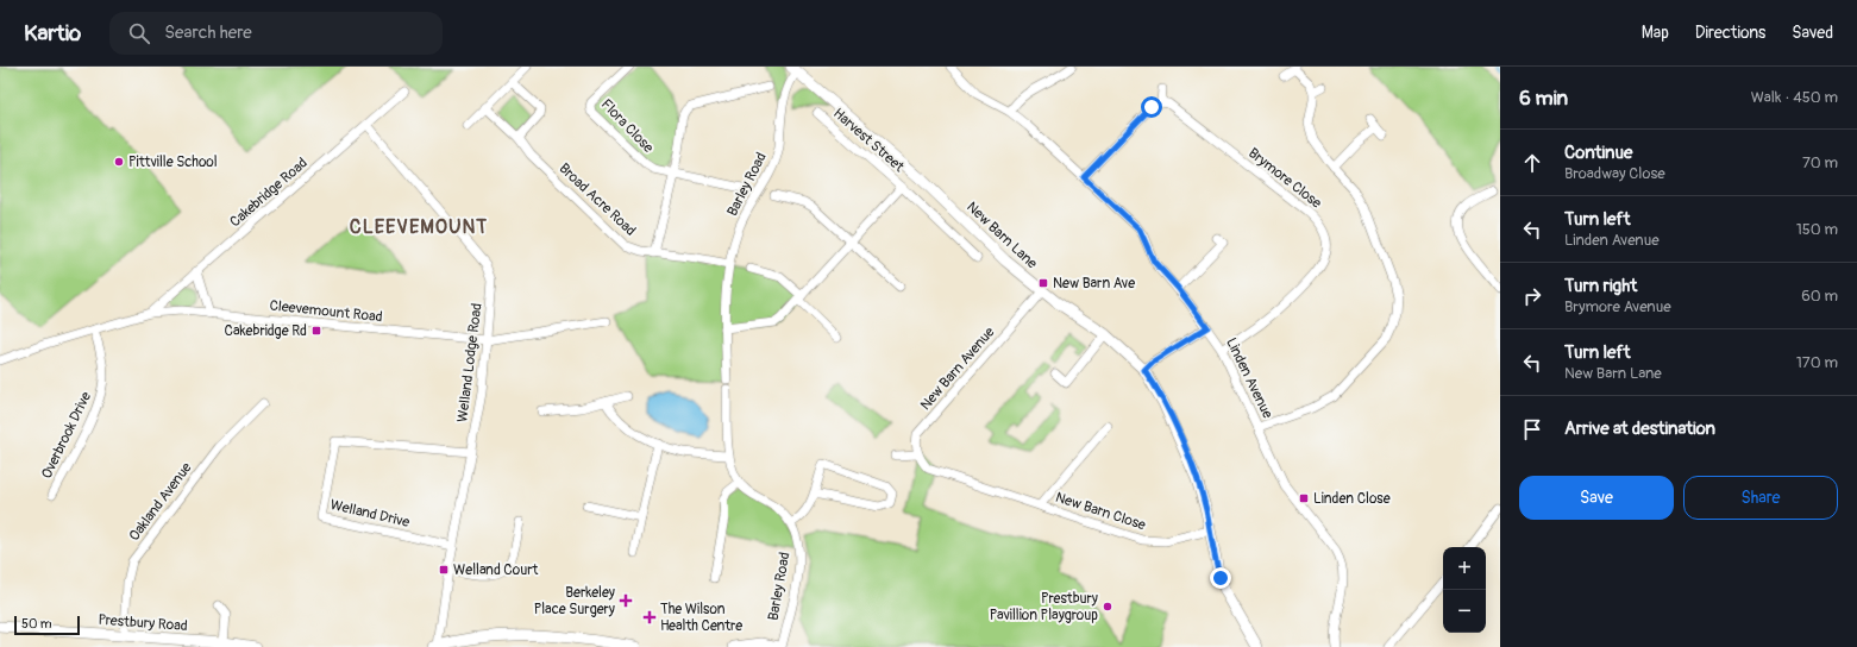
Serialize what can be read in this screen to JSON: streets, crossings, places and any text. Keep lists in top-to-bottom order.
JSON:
{
  "streets": {
    "main road": ["New Barn Lane", "Prestbury Road"],
    "street": [
      "Flora Close",
      "Harvest Street",
      "Brymore Close",
      "Barley Road",
      "Cakebridge Road",
      "Broad Acre Road",
      "Cleevemount Road",
      "Welland Lodge Road",
      "New Barn Avenue",
      "Linden Avenue",
      "Overbrook Drive",
      "Oakland Avenue",
      "New Barn Close",
      "Welland Drive"
    ]
  },
  "crossings": [
    ["Harvest Street", "Barley Road"],
    ["Brymore Close", "Linden Avenue"],
    ["Barley Road", "Broad Acre Road"],
    ["Barley Road", "New Barn Lane"],
    ["Cakebridge Road", "Cleevemount Road"],
    ["Cakebridge Road", "Welland Lodge Road"],
    ["New Barn Lane", "New Barn Avenue"],
    ["New Barn Lane", "New Barn Close"],
    ["Cleevemount Road", "Welland Lodge Road"],
    ["Cleevemount Road", "Overbrook Drive"],
    ["Welland Lodge Road", "Welland Drive"],
    ["New Barn Avenue", "New Barn Close"],
    ["Oakland Avenue", "Prestbury Road"]
  ],
  "districts": ["CLEEVEMOUNT"],
  "places": {
    "other": ["Pittville School", "Prestbury Pavillion Playgroup"],
    "transit": [
      "New Barn Ave",
      "Cakebridge Rd",
      "Linden Close",
      "Welland Court"
    ],
    "health": ["Berkeley Place Surgery", "The Wilson Health Centre"]
  },
  "scale_bar": "50 m",
  "page": {
    "header": "Kartio",
    "search": "Search here",
    "nav": ["Map", "Directions", "Saved"],
    "heading": ["6 min", "Walk · 450 m"],
    "list": [
      ["Continue", "Broadway Close", "70 m"],
      ["Turn left", "Linden Avenue", "150 m"],
      ["Turn right", "Brymore Avenue", "60 m"],
      ["Turn left", "New Barn Lane", "170 m"],
      "Arrive at destination"
    ],
    "buttons": ["Save", "Share"],
    "map_buttons": ["+", "−"],
    "scale": "50 m"
  }
}
